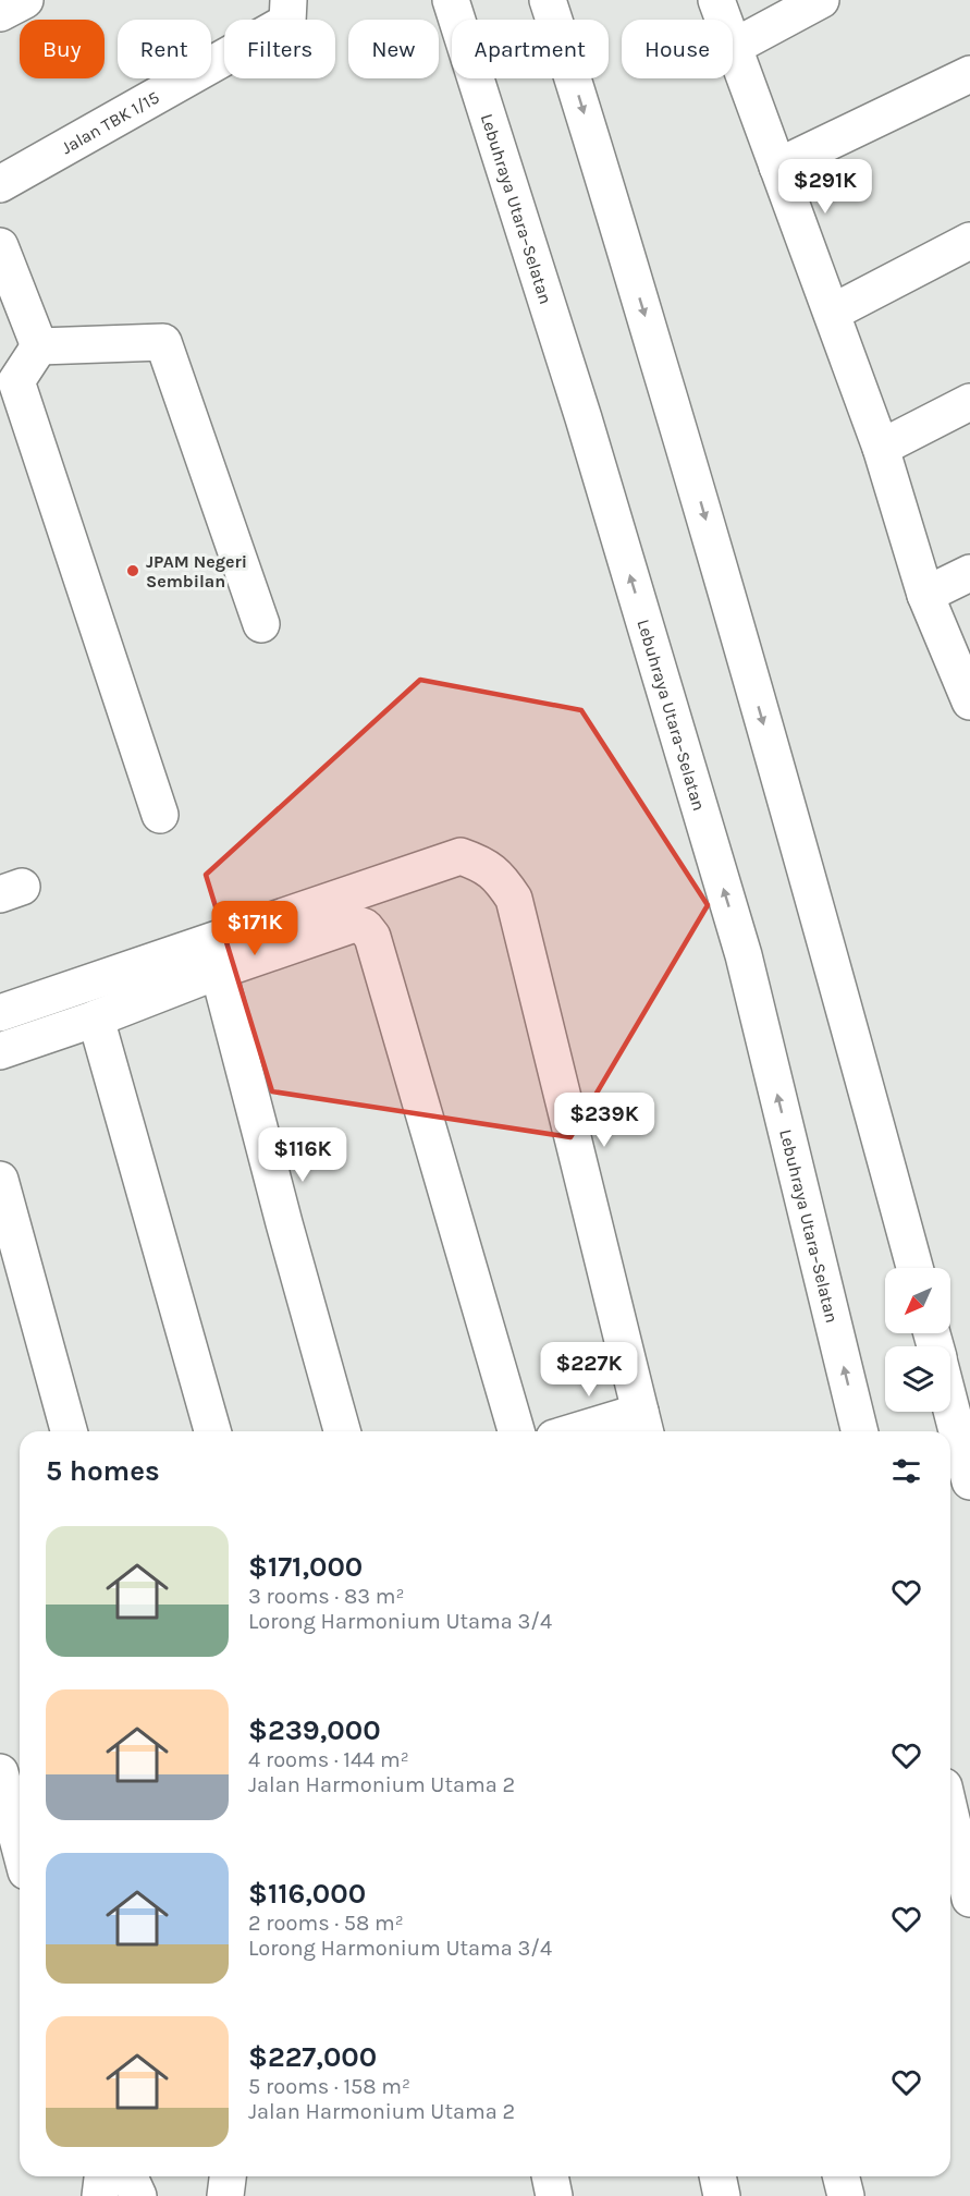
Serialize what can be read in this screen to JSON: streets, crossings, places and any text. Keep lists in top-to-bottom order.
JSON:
{
  "streets": {
    "main road": ["Jalan TBK 1/15", "Lebuhraya Utara–Selatan"]
  },
  "places": ["JPAM Negeri Sembilan"],
  "north": "bottom left",
  "page": {
    "chip": [
      "Buy",
      "Rent",
      "Filters",
      "New",
      "Apartment",
      "House"
    ],
    "price": [
      "$291K",
      "$171K",
      "$239K",
      "$116K",
      "$227K"
    ],
    "heading": "5 homes",
    "list": [
      {
        "name": "$171,000",
        "note": "3 rooms · 83 m² · Lorong Harmonium Utama 3/4"
      },
      {
        "name": "$239,000",
        "note": "4 rooms · 144 m² · Jalan Harmonium Utama 2"
      },
      {
        "name": "$116,000",
        "note": "2 rooms · 58 m² · Lorong Harmonium Utama 3/4"
      },
      {
        "name": "$227,000",
        "note": "5 rooms · 158 m² · Jalan Harmonium Utama 2"
      }
    ]
  }
}
